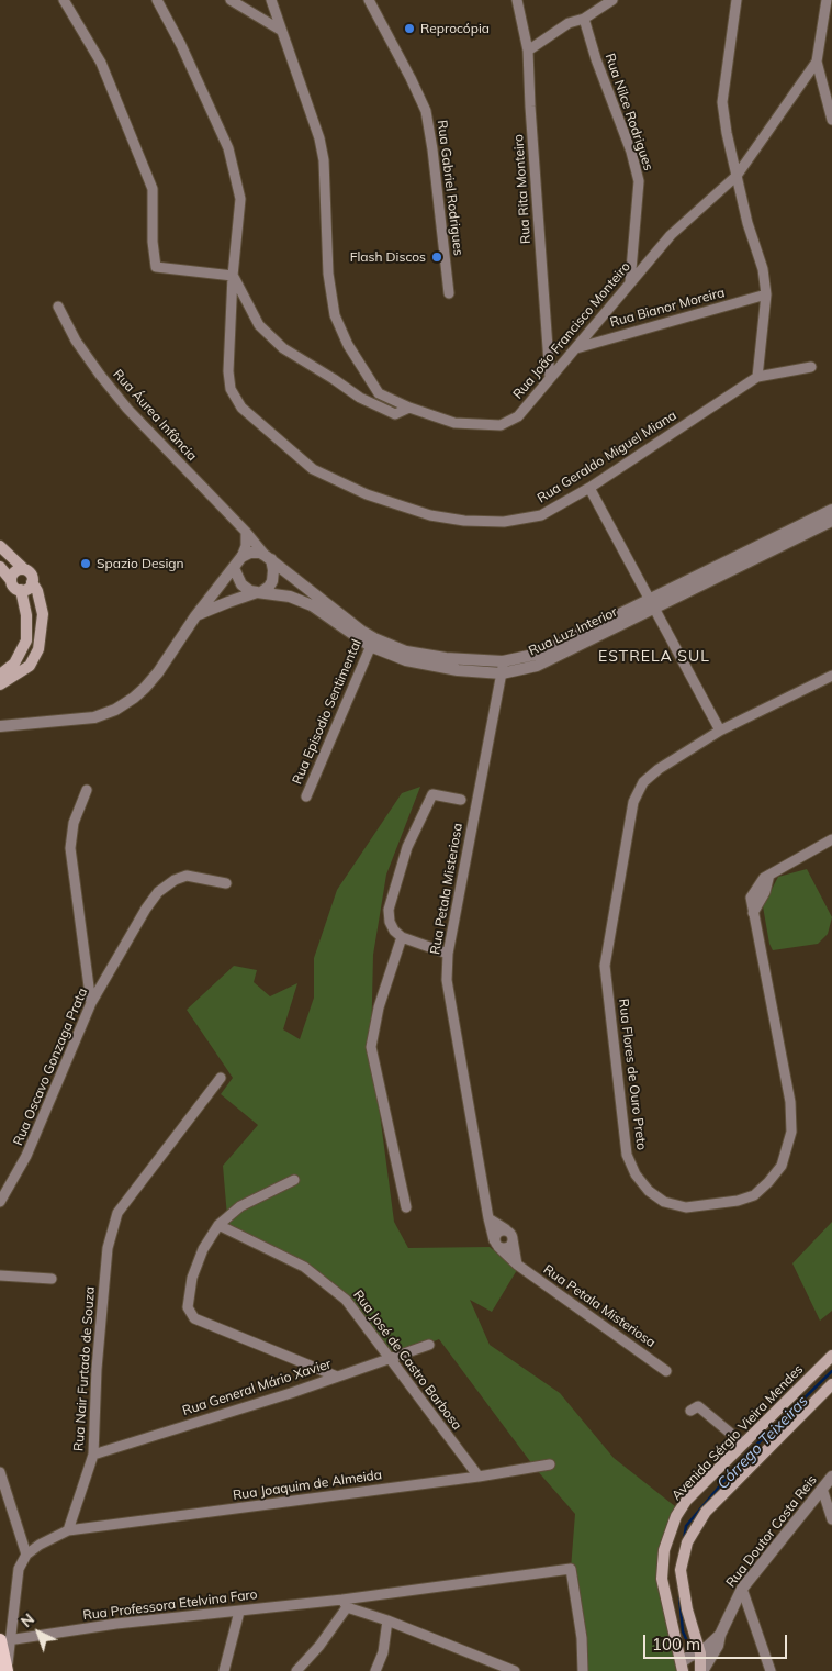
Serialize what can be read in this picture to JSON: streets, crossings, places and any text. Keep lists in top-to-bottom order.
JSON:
{
  "streets": {
    "main road": ["Avenida Sérgio Vieira Mendes"],
    "street": [
      "Rua Nilce Rodrigues",
      "Rua Gabriel Rodrigues",
      "Rua Rita Monteiro",
      "Rua Bianor Moreira",
      "Rua João Francisco Monteiro",
      "Rua Áurea Infância",
      "Rua Geraldo Miguel Miana",
      "Rua Luz Interior",
      "Rua Episodio Sentimental",
      "Rua Petala Misteriosa",
      "Rua Oscavo Gonzaga Prata",
      "Rua Flores de Ouro Preto",
      "Rua José de Castro Barbosa",
      "Rua Nair Furtado de Souza",
      "Rua General Mário Xavier",
      "Rua Joaquim de Almeida",
      "Rua Doutor Costa Reis",
      "Rua Professora Etelvina Faro"
    ]
  },
  "crossings": [
    ["Rua Nilce Rodrigues", "Rua João Francisco Monteiro"],
    ["Rua Rita Monteiro", "Rua João Francisco Monteiro"],
    ["Rua Bianor Moreira", "Rua João Francisco Monteiro"],
    ["Rua Áurea Infância", "Rua Luz Interior"],
    ["Rua Luz Interior", "Rua Episodio Sentimental"],
    ["Rua Luz Interior", "Rua Petala Misteriosa"],
    ["Rua José de Castro Barbosa", "Rua General Mário Xavier"],
    ["Rua José de Castro Barbosa", "Rua Joaquim de Almeida"],
    ["Rua Nair Furtado de Souza", "Rua General Mário Xavier"],
    ["Rua Nair Furtado de Souza", "Rua Joaquim de Almeida"],
    ["Avenida Sérgio Vieira Mendes", "Rua Doutor Costa Reis"]
  ],
  "districts": ["ESTRELA SUL"],
  "water": ["Córrego Teixeiras"],
  "places": ["Reprocópia", "Flash Discos", "Spazio Design"],
  "scale_bar": "100 m",
  "north": "top left"
}
